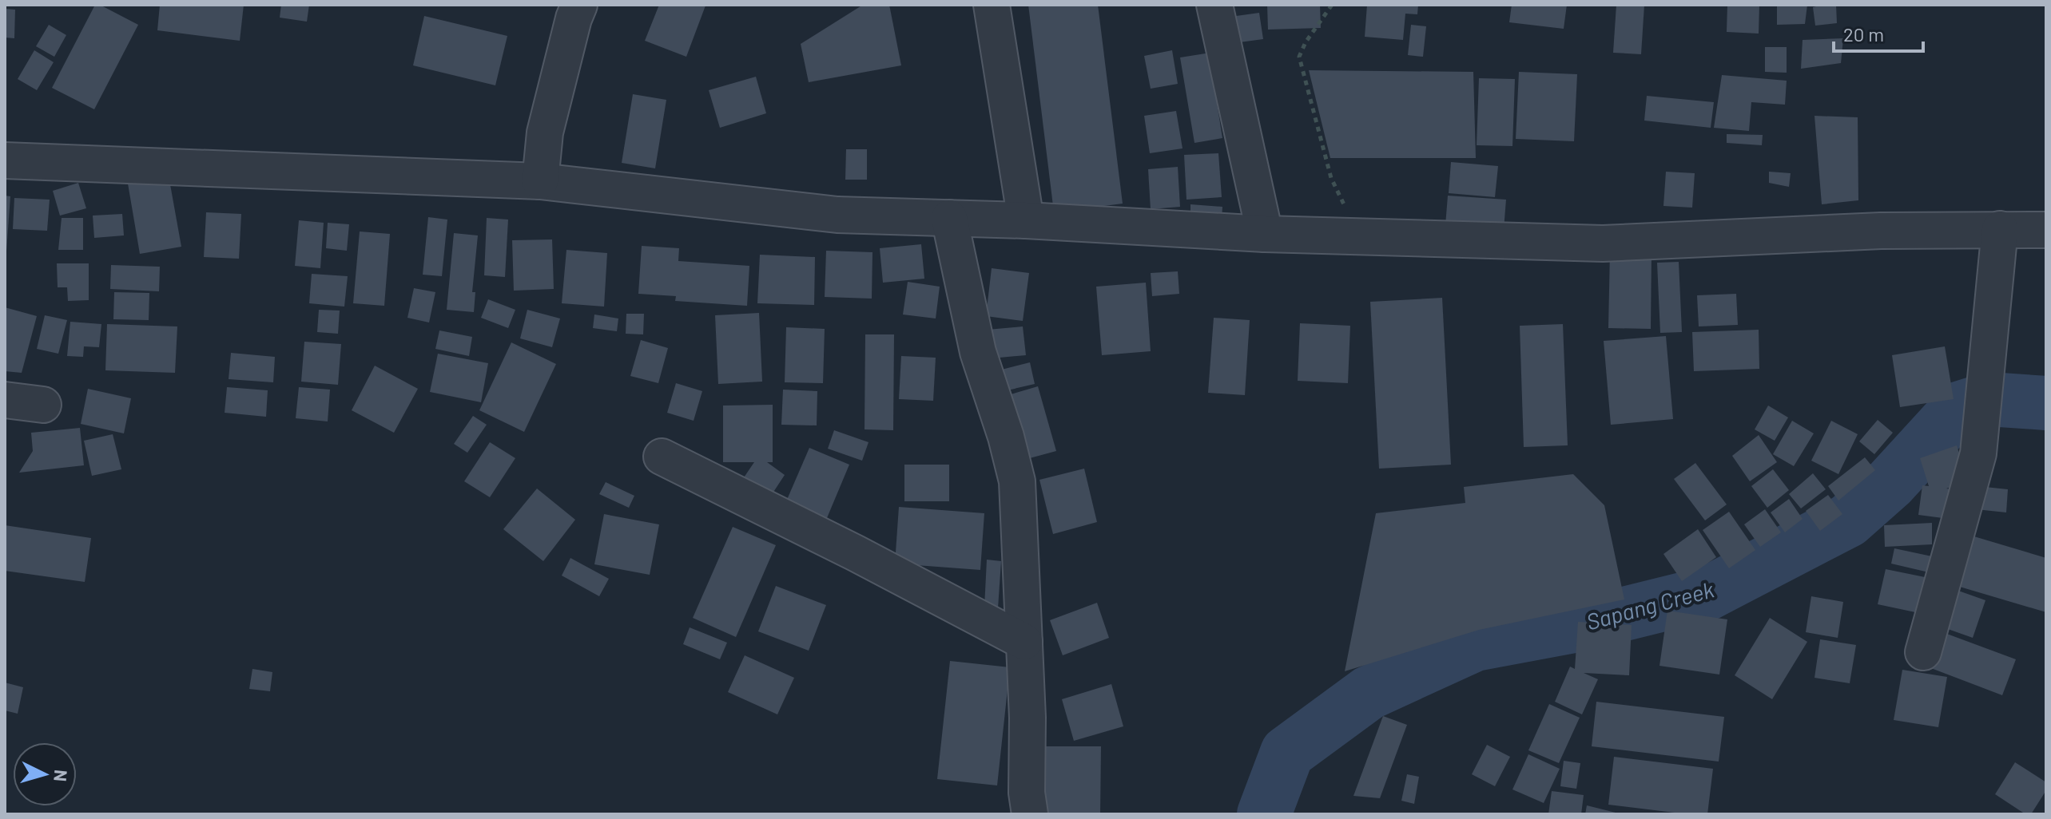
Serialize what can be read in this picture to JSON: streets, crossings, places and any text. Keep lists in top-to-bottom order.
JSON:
{
  "water": ["Sapang Creek"],
  "scale_bar": "20 m",
  "north": "right"
}
